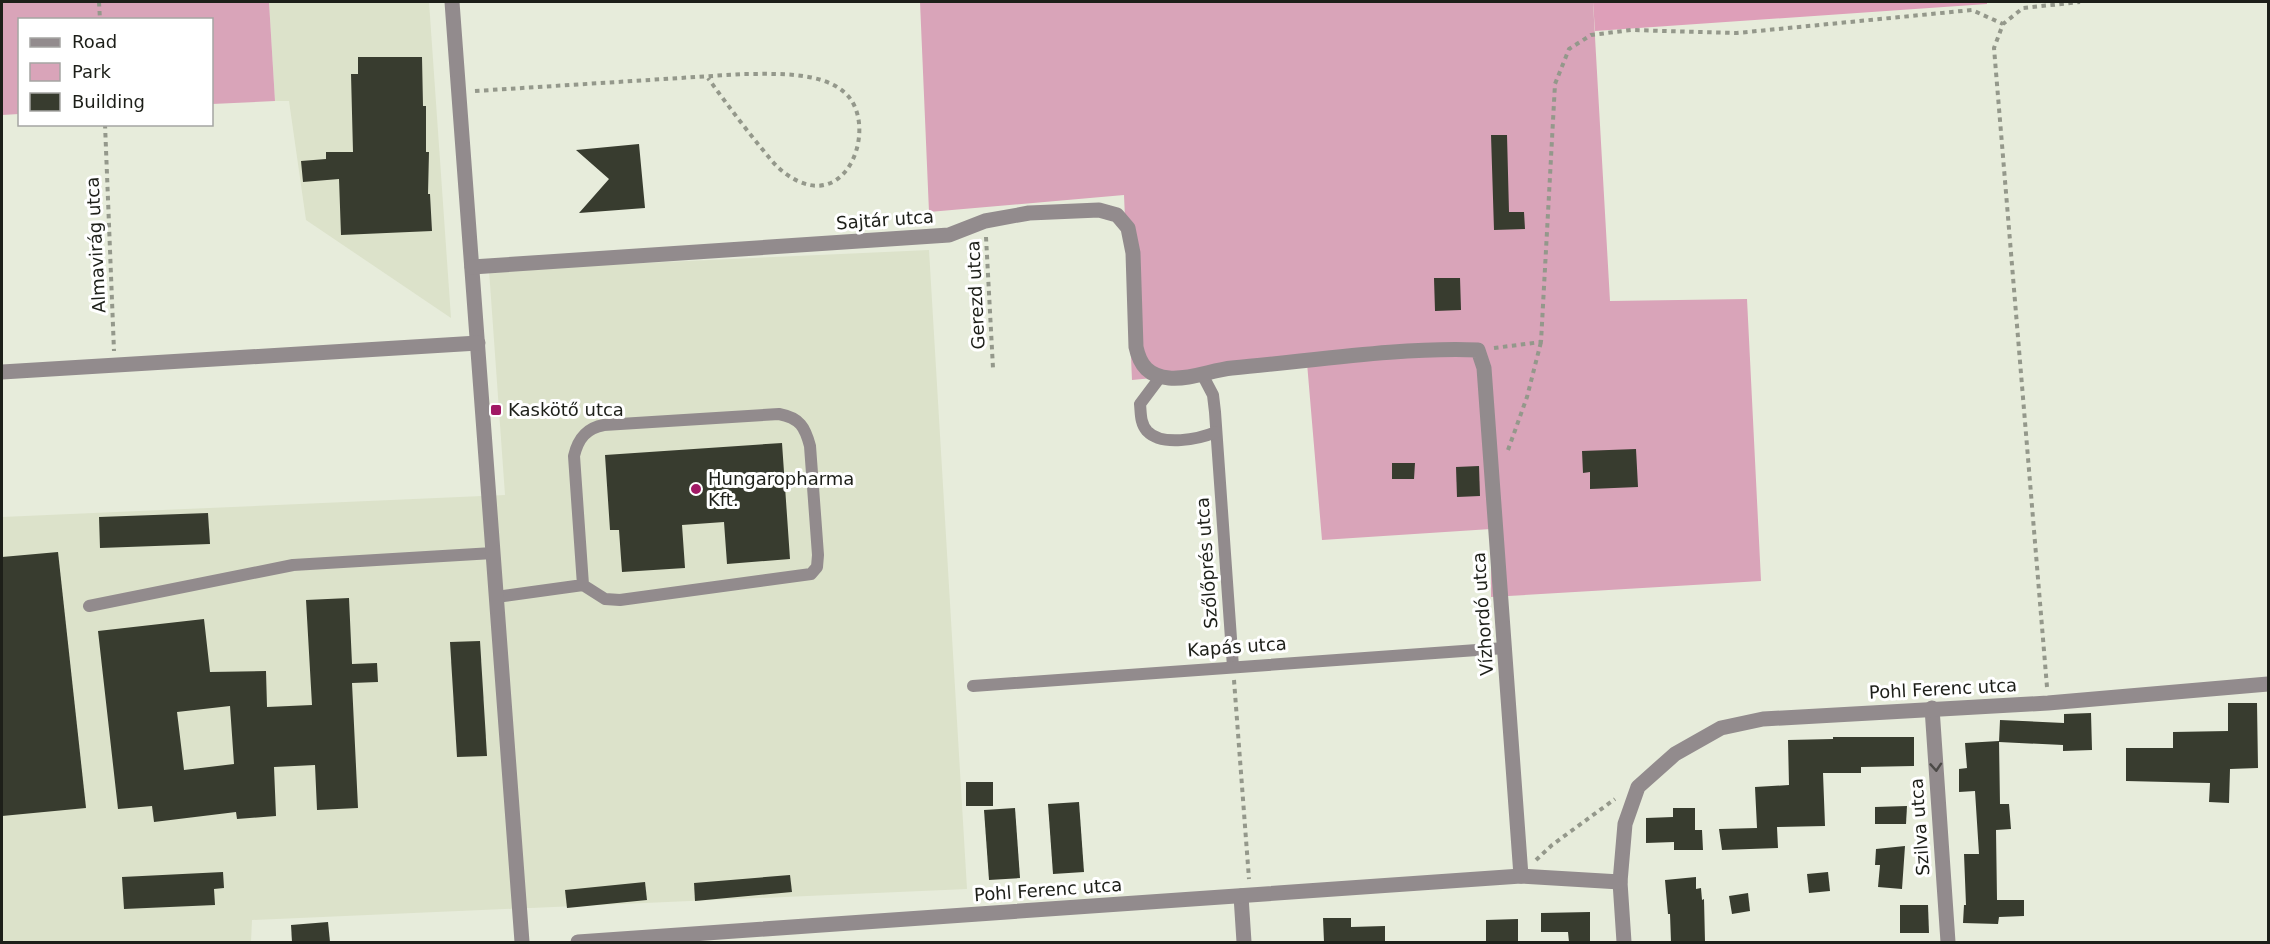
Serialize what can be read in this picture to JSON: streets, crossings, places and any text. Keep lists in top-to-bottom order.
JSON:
{
  "streets": {
    "street": [
      "Sajtár utca",
      "Vízhordó utca",
      "Pohl Ferenc utca",
      "Szilva utca"
    ],
    "lane": ["Szőlőprés utca", "Kapás utca"],
    "path": ["Almavirág utca", "Gerezd utca"]
  },
  "crossings": [
    ["Sajtár utca", "Gerezd utca"],
    ["Sajtár utca", "Szőlőprés utca"],
    ["Szőlőprés utca", "Kapás utca"],
    ["Vízhordó utca", "Kapás utca"],
    ["Vízhordó utca", "Pohl Ferenc utca"],
    ["Pohl Ferenc utca", "Szilva utca"]
  ],
  "one_way": ["Szilva utca"],
  "places": {
    "transit": ["Kaskötő utca"],
    "other": ["Hungaropharma Kft."]
  },
  "legend": ["Road", "Park", "Building"]
}
